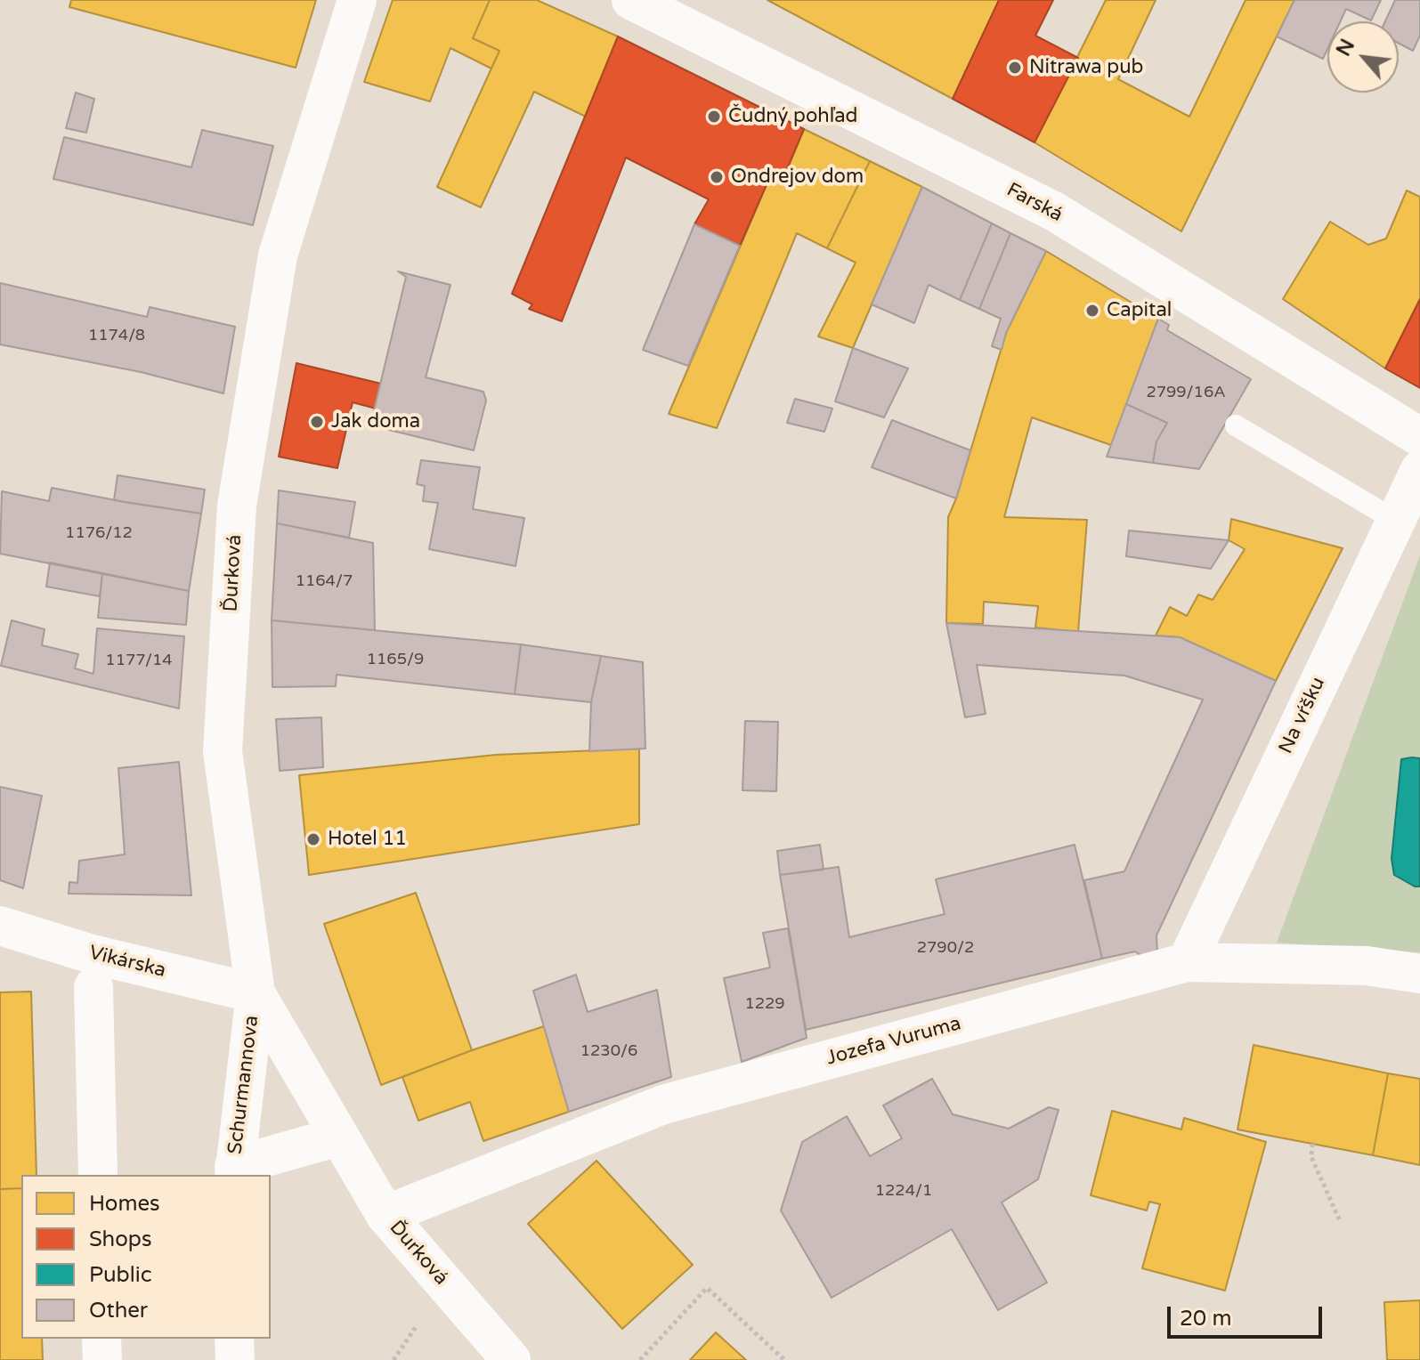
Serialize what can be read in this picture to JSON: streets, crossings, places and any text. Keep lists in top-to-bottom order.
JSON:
{
  "streets": {
    "street": [
      "Farská",
      "Ďurková",
      "Na vŕšku",
      "Vikárska",
      "Jozefa Vuruma",
      "Schurmannova"
    ]
  },
  "crossings": [
    ["Ďurková", "Vikárska"],
    ["Ďurková", "Jozefa Vuruma"],
    ["Ďurková", "Schurmannova"],
    ["Na vŕšku", "Jozefa Vuruma"],
    ["Vikárska", "Schurmannova"]
  ],
  "places": [
    "Nitrawa pub",
    "Čudný pohľad",
    "Ondrejov dom",
    "Capital",
    "Jak doma",
    "Hotel 11"
  ],
  "house_numbers": [
    "1174/8",
    "2799/16A",
    "1176/12",
    "1164/7",
    "1165/9",
    "1177/14",
    "2790/2",
    "1229",
    "1230/6",
    "1224/1"
  ],
  "legend": [
    "Homes",
    "Shops",
    "Public",
    "Other"
  ],
  "scale_bar": "20 m",
  "north": "top left"
}
